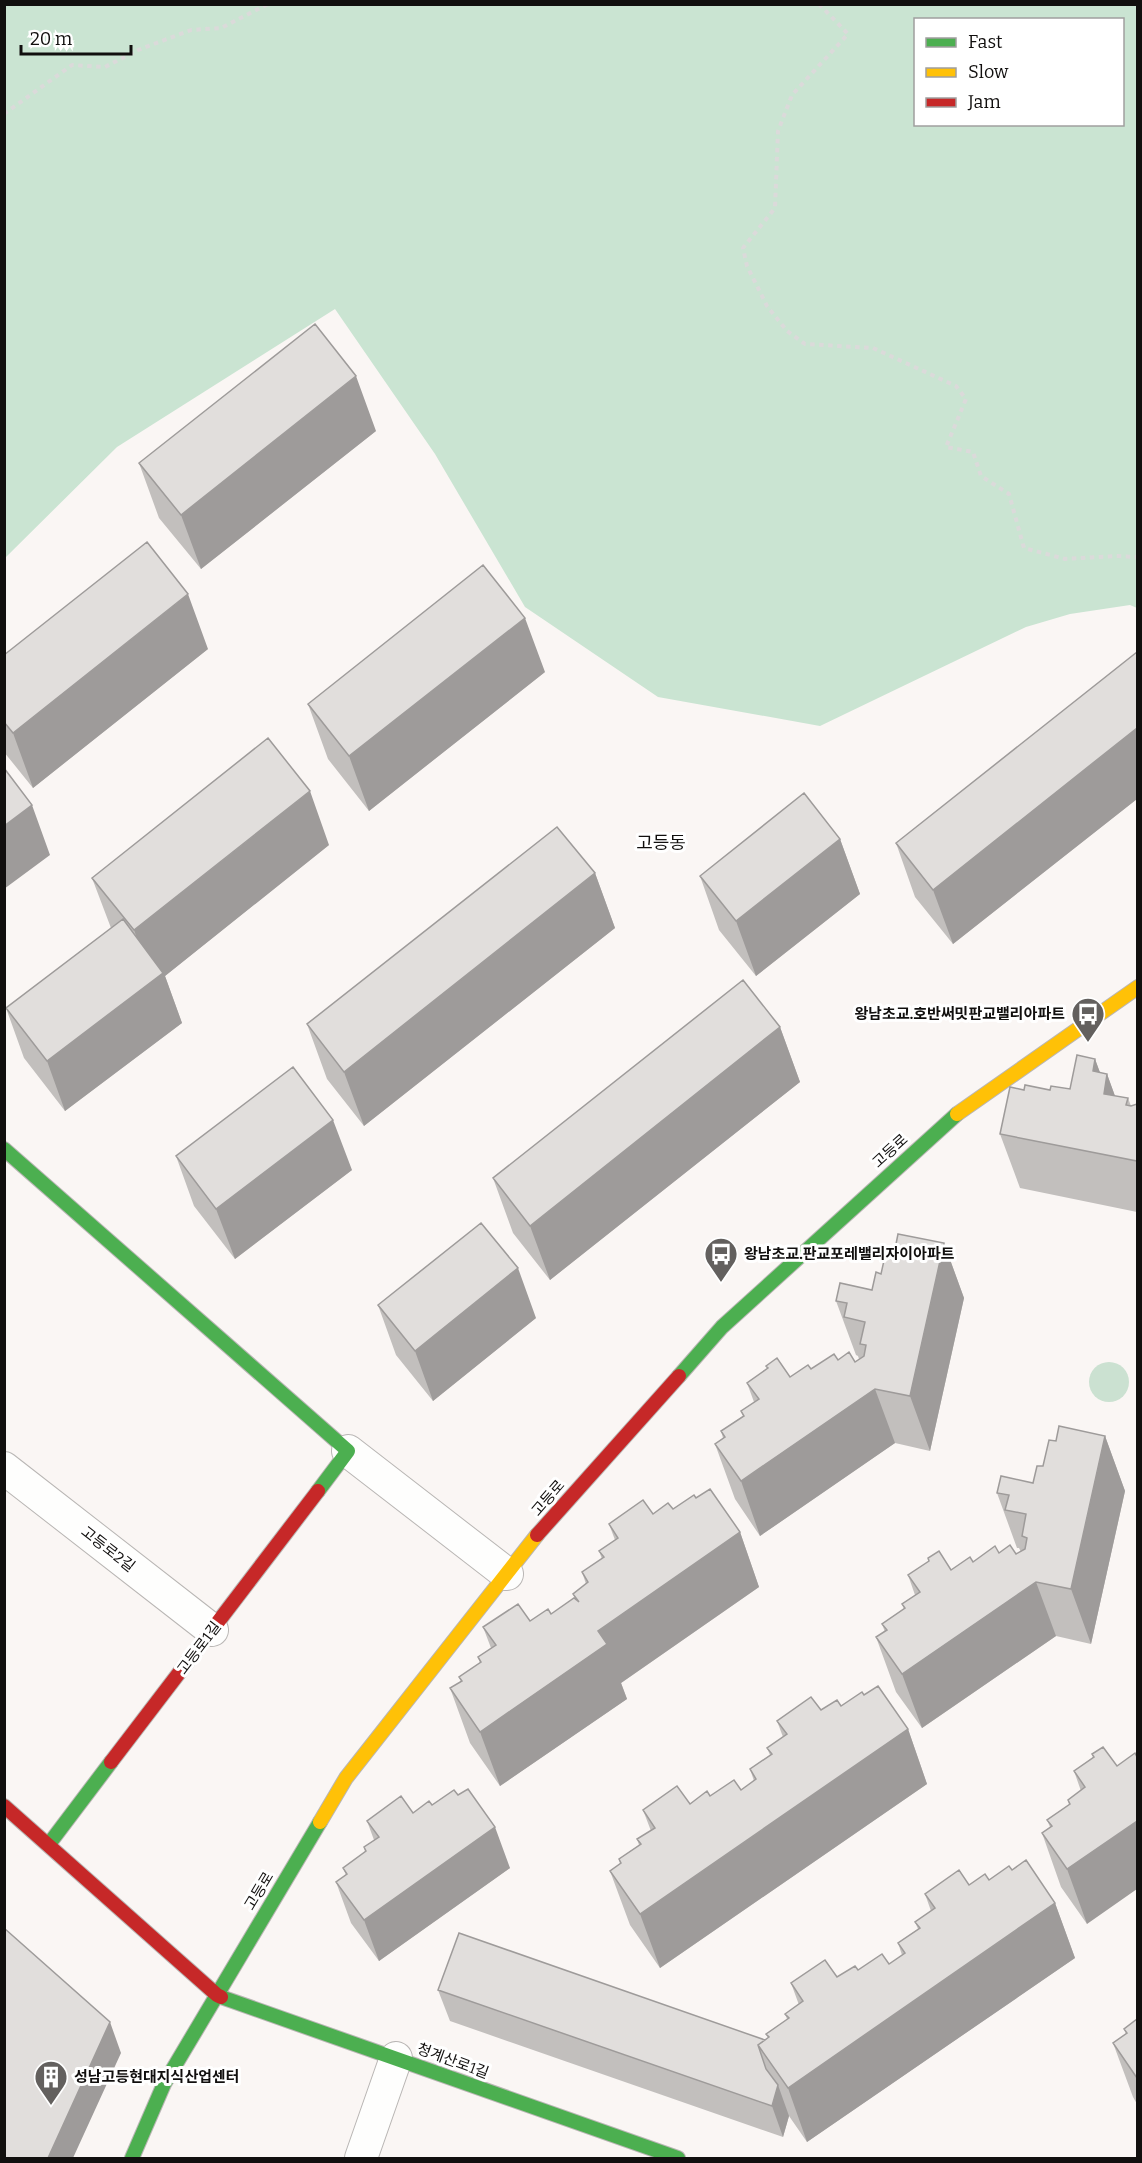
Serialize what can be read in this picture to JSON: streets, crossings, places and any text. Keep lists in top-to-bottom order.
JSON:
{
  "streets": {
    "street": [
      "고등로",
      "고등로2길",
      "고등로1길",
      "청계산로1길"
    ]
  },
  "crossings": [
    ["고등로", "청계산로1길"],
    ["고등로2길", "고등로1길"]
  ],
  "districts": ["고등동"],
  "places": {
    "bus stop": ["왕남초교.호반써밋판교밸리아파트", "왕남초교.판교포레밸리자이아파트"],
    "building": ["성남고등현대지식산업센터"]
  },
  "legend": ["Fast", "Slow", "Jam"],
  "scale_bar": "20 m"
}
